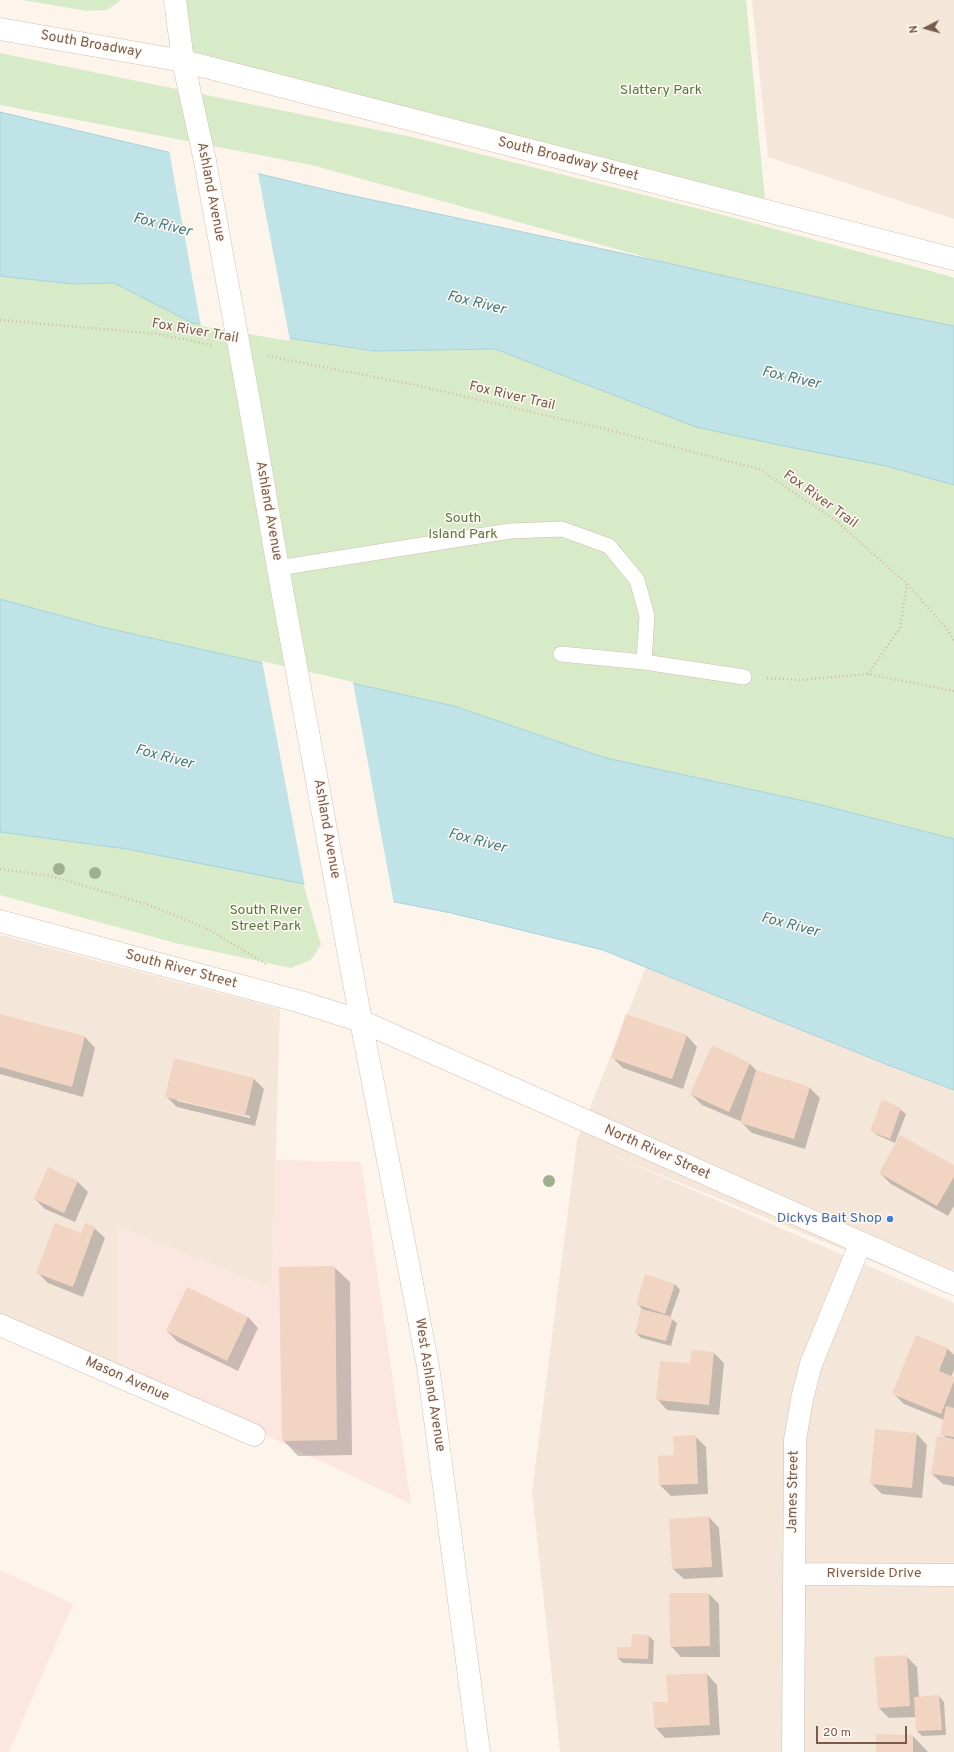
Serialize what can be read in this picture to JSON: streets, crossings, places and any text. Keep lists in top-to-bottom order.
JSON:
{
  "streets": {
    "street": [
      "South Broadway",
      "South Broadway Street",
      "Ashland Avenue",
      "South River Street",
      "North River Street",
      "Mason Avenue",
      "West Ashland Avenue",
      "James Street",
      "Riverside Drive"
    ],
    "path": ["Fox River Trail"]
  },
  "crossings": [
    ["South Broadway", "South Broadway Street"],
    ["South Broadway", "Ashland Avenue"],
    ["South Broadway Street", "Ashland Avenue"],
    ["Ashland Avenue", "South River Street"],
    ["Ashland Avenue", "North River Street"],
    ["Ashland Avenue", "West Ashland Avenue"],
    ["South River Street", "North River Street"],
    ["South River Street", "West Ashland Avenue"],
    ["North River Street", "West Ashland Avenue"],
    ["North River Street", "James Street"],
    ["James Street", "Riverside Drive"]
  ],
  "water": ["Fox River"],
  "parks": ["Slattery Park", "South Island Park", "South River Street Park"],
  "places": ["Dickys Bait Shop"],
  "scale_bar": "20 m",
  "north": "left"
}
